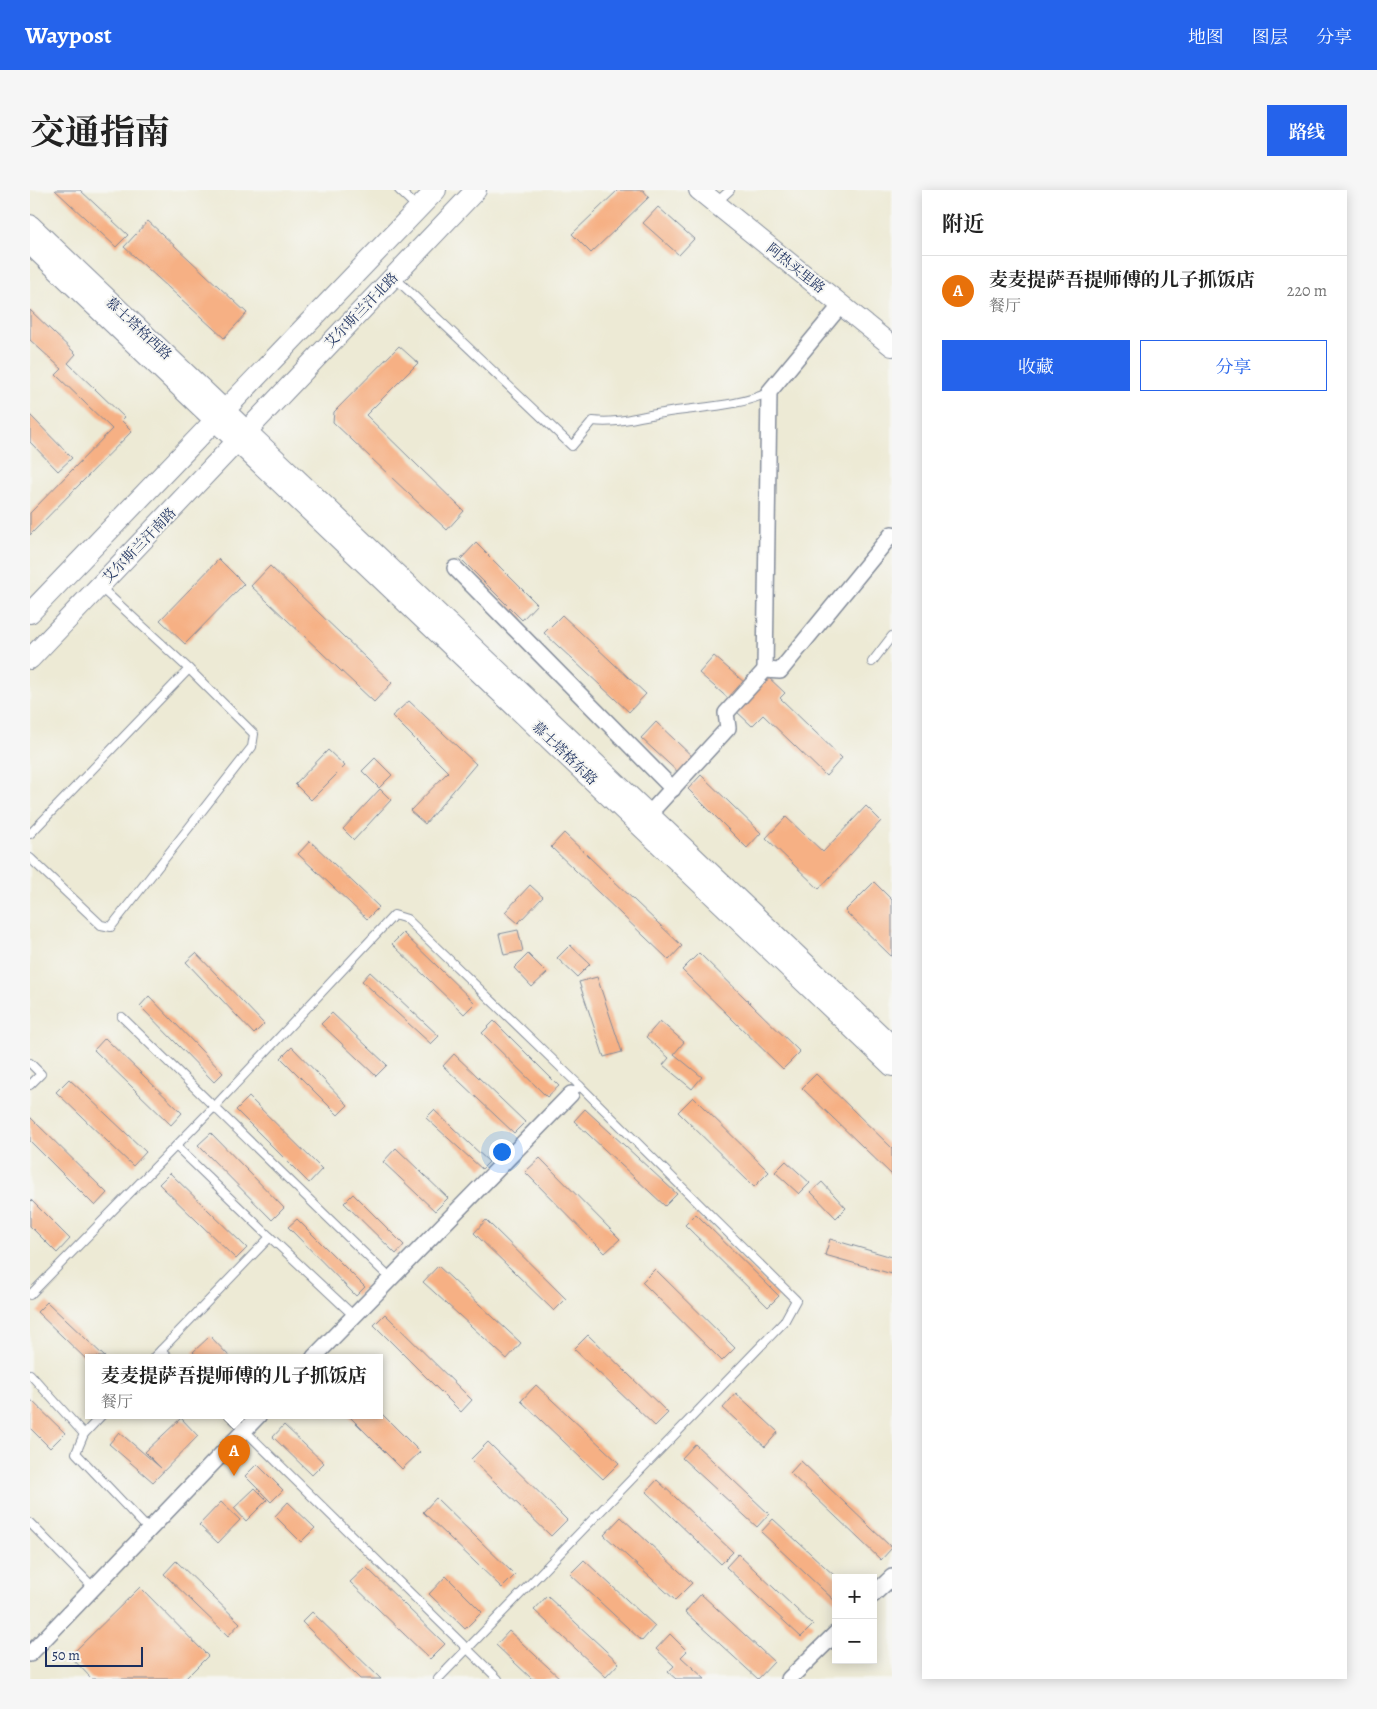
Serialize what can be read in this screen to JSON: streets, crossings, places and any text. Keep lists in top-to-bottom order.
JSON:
{
  "streets": {
    "main road": [
      "阿热买里路",
      "艾尔斯兰汗北路",
      "慕士塔格西路",
      "艾尔斯兰汗南路",
      "慕士塔格东路"
    ]
  },
  "crossings": [
    ["艾尔斯兰汗北路", "慕士塔格西路"],
    ["艾尔斯兰汗北路", "艾尔斯兰汗南路"],
    ["艾尔斯兰汗北路", "慕士塔格东路"],
    ["慕士塔格西路", "艾尔斯兰汗南路"],
    ["慕士塔格西路", "慕士塔格东路"],
    ["艾尔斯兰汗南路", "慕士塔格东路"]
  ],
  "scale_bar": "50 m",
  "page": {
    "header": "Waypost",
    "nav": ["地图", "图层", "分享"],
    "title": "交通指南",
    "buttons": [
      "路线",
      ["收藏", "分享"]
    ],
    "heading": "附近",
    "list": [
      {
        "mark": "A",
        "name": "麦麦提萨吾提师傅的儿子抓饭店",
        "note": "餐厅",
        "value": "220 m"
      }
    ],
    "popup": ["麦麦提萨吾提师傅的儿子抓饭店", "餐厅"],
    "pins": "A",
    "map_buttons": ["+", "−"],
    "scale": "50 m"
  }
}
